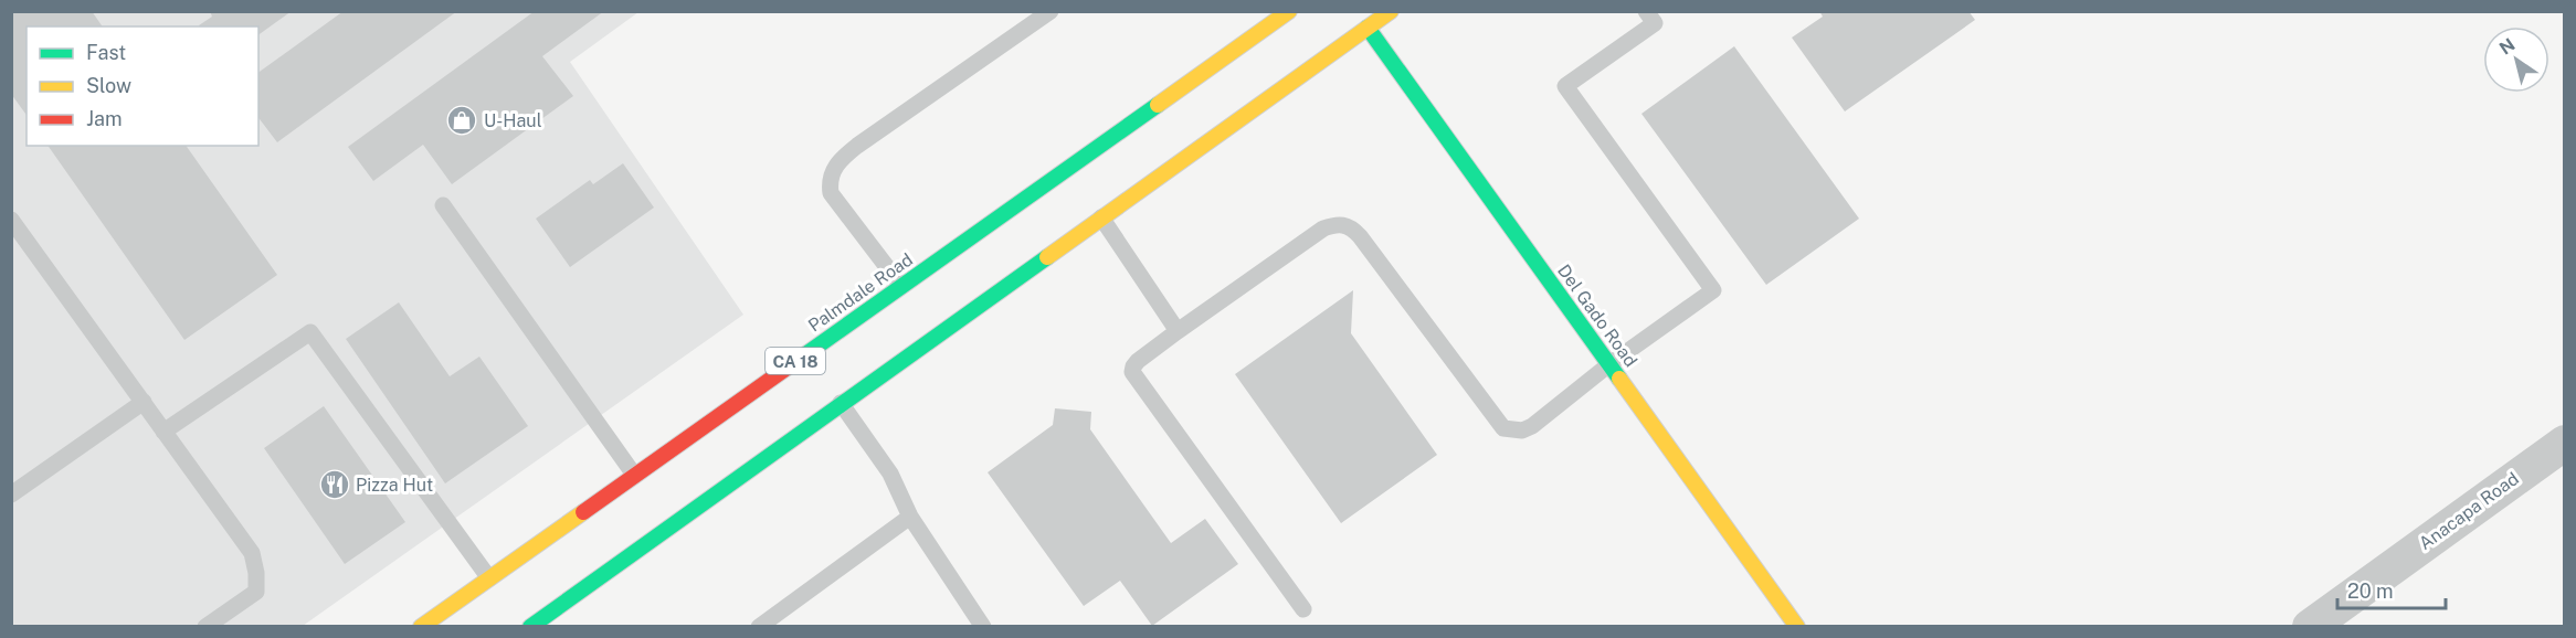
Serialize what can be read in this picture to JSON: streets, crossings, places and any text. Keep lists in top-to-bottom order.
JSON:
{
  "streets": {
    "main road": ["Palmdale Road", "Del Gado Road", "CA 18"],
    "street": ["Anacapa Road"]
  },
  "places": {
    "shop": ["U-Haul"],
    "restaurant": ["Pizza Hut"]
  },
  "legend": ["Fast", "Slow", "Jam"],
  "scale_bar": "20 m",
  "north": "top left"
}
